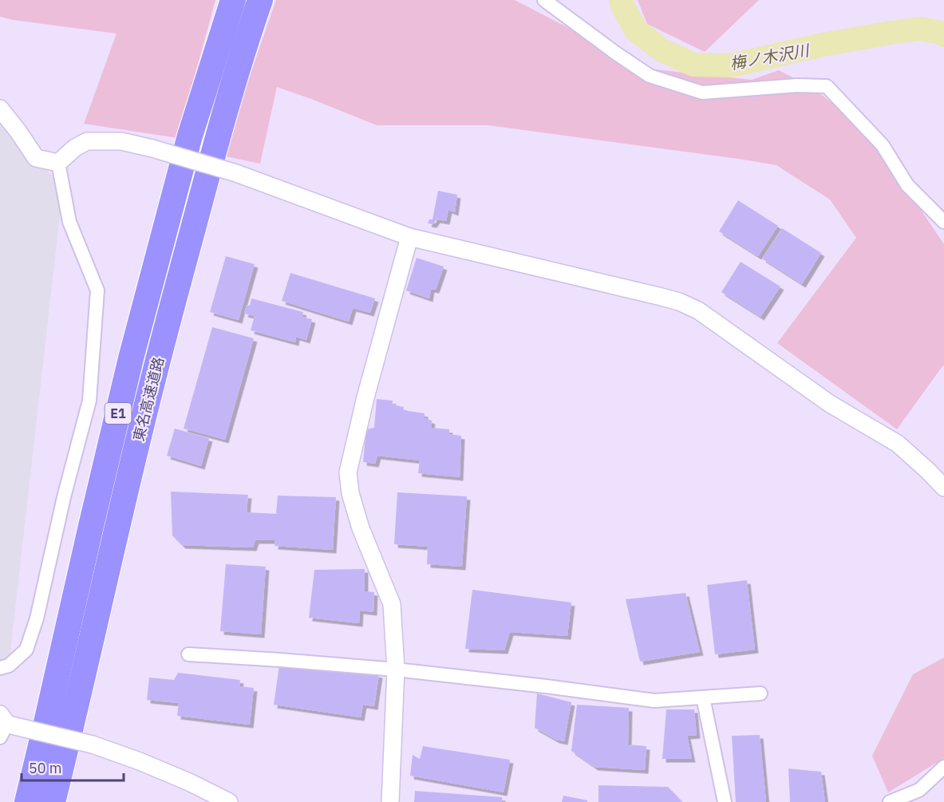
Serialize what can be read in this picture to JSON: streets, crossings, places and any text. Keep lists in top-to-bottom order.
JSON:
{
  "streets": {
    "highway": ["東名高速道路", "E1"]
  },
  "water": ["梅ノ木沢川"],
  "scale_bar": "50 m"
}
